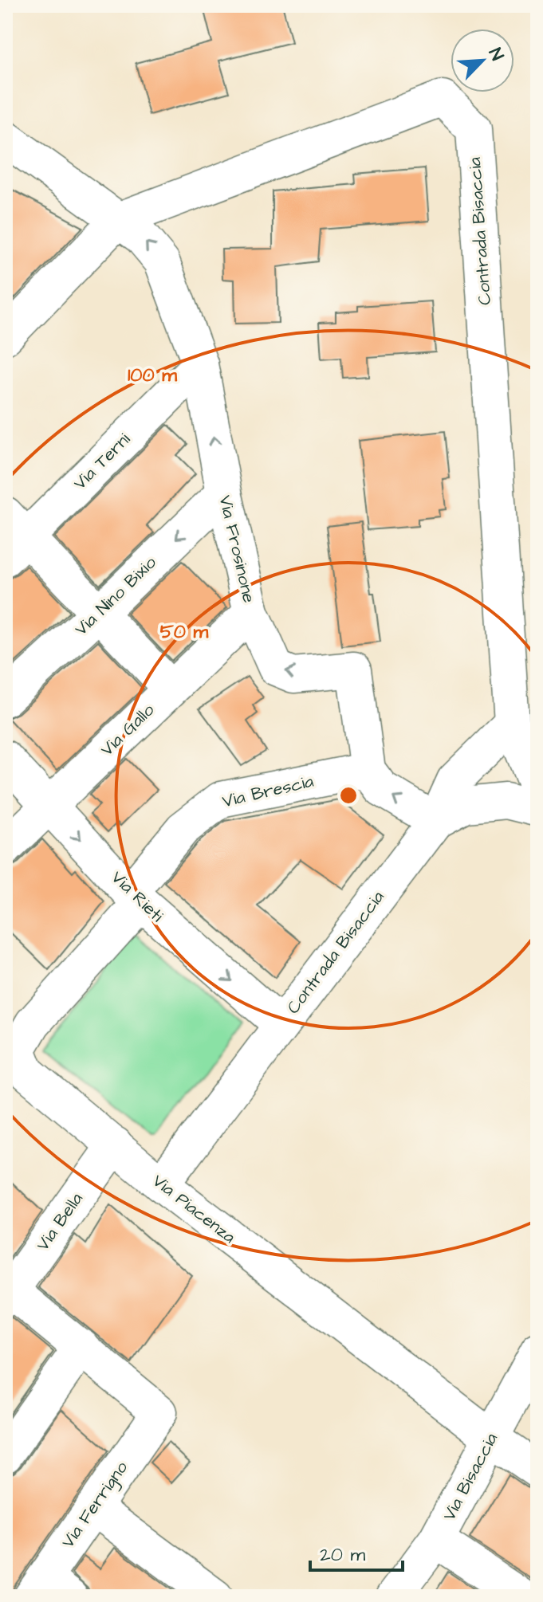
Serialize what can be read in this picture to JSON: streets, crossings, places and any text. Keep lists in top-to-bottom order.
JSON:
{
  "streets": {
    "street": [
      "Contrada Bisaccia",
      "Via Terni",
      "Via Frosinone",
      "Via Nino Bixio",
      "Via Gallo",
      "Via Brescia",
      "Via Rieti",
      "Via Piacenza",
      "Via Bella",
      "Via Bisaccia",
      "Via Ferrigno"
    ]
  },
  "crossings": [
    ["Contrada Bisaccia", "Via Frosinone"],
    ["Contrada Bisaccia", "Via Rieti"],
    ["Contrada Bisaccia", "Via Piacenza"],
    ["Via Terni", "Via Frosinone"],
    ["Via Frosinone", "Via Nino Bixio"],
    ["Via Frosinone", "Via Gallo"],
    ["Via Frosinone", "Via Brescia"],
    ["Via Gallo", "Via Rieti"],
    ["Via Brescia", "Via Rieti"],
    ["Via Brescia", "Via Piacenza"],
    ["Via Rieti", "Via Piacenza"],
    ["Via Piacenza", "Via Bella"],
    ["Via Piacenza", "Via Bisaccia"]
  ],
  "one_way": ["Via Frosinone", "Via Nino Bixio", "Via Rieti"],
  "scale_bar": "20 m",
  "north": "top right",
  "rings": ["100 m", "50 m"]
}
